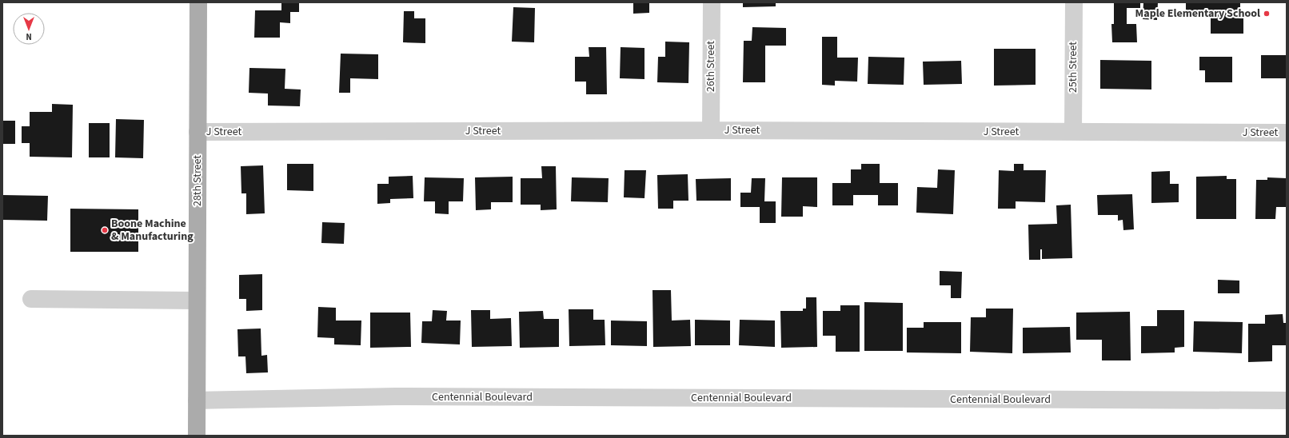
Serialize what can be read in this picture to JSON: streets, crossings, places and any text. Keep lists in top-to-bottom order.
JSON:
{
  "streets": {
    "main road": ["28th Street"],
    "street": [
      "26th Street",
      "25th Street",
      "J Street",
      "Centennial Boulevard"
    ]
  },
  "crossings": [
    ["26th Street", "J Street"],
    ["25th Street", "J Street"],
    ["J Street", "28th Street"],
    ["28th Street", "Centennial Boulevard"]
  ],
  "places": ["Maple Elementary School", "Boone Machine & Manufacturing"],
  "north": "bottom"
}
